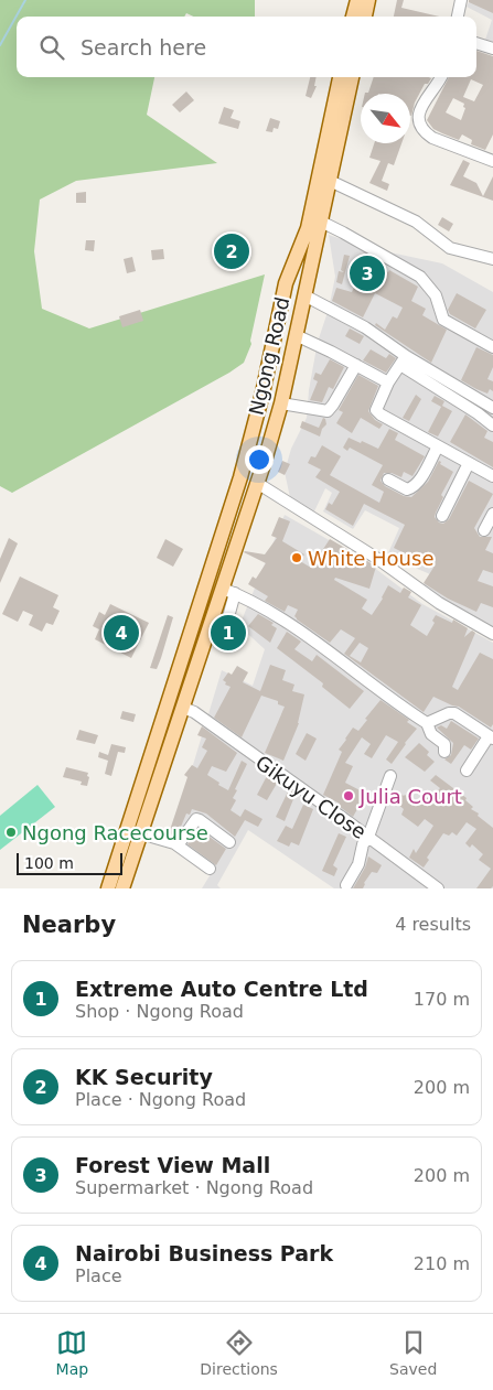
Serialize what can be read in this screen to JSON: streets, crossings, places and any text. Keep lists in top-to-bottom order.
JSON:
{
  "streets": {
    "main road": ["Ngong Road"],
    "street": ["Gikuyu Close"]
  },
  "crossings": [
    ["Ngong Road", "Gikuyu Close"]
  ],
  "places": ["White House", "Julia Court", "Ngong Racecourse"],
  "scale_bar": "100 m",
  "north": "bottom right",
  "page": {
    "search": "Search here",
    "pins": [
      "2",
      "3",
      "1",
      "4"
    ],
    "scale": "100 m",
    "heading": ["Nearby", "4 results"],
    "list": [
      {
        "mark": "1",
        "name": "Extreme Auto Centre Ltd",
        "note": "Shop · Ngong Road",
        "value": "170 m"
      },
      {
        "mark": "2",
        "name": "KK Security",
        "note": "Place · Ngong Road",
        "value": "200 m"
      },
      {
        "mark": "3",
        "name": "Forest View Mall",
        "note": "Supermarket · Ngong Road",
        "value": "200 m"
      },
      {
        "mark": "4",
        "name": "Nairobi Business Park",
        "note": "Place",
        "value": "210 m"
      }
    ],
    "nav": ["Map", "Directions", "Saved"]
  }
}
